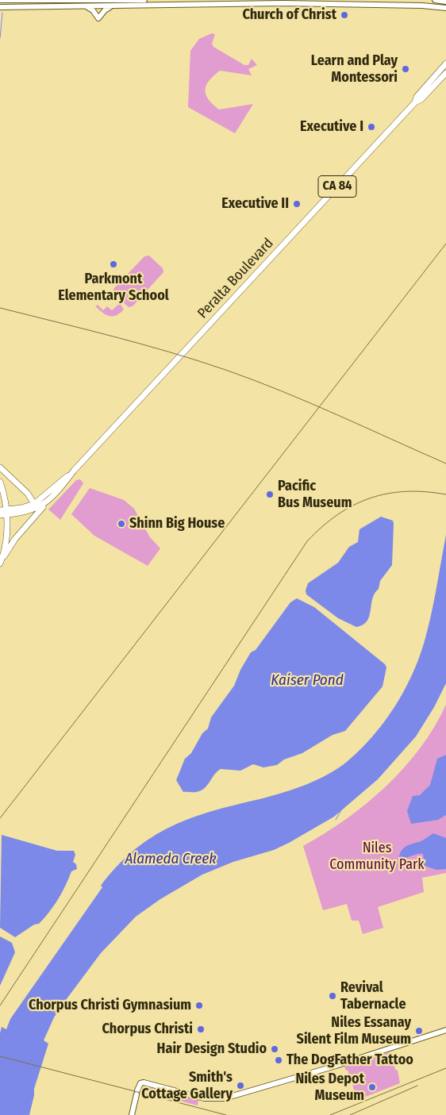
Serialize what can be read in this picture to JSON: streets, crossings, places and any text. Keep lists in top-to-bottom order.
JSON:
{
  "streets": {
    "main road": ["CA 84", "Peralta Boulevard"]
  },
  "water": ["Kaiser Pond", "Alameda Creek"],
  "parks": ["Niles Community Park"],
  "places": [
    "Church of Christ",
    "Learn and Play Montessori",
    "Executive I",
    "Executive II",
    "Parkmont Elementary School",
    "Pacific Bus Museum",
    "Shinn Big House",
    "Revival Tabernacle",
    "Chorpus Christi Gymnasium",
    "Chorpus Christi",
    "Niles Essanay Silent Film Museum",
    "Hair Design Studio",
    "The DogFather Tattoo",
    "Smith's Cottage Gallery",
    "Niles Depot Museum"
  ]
}
